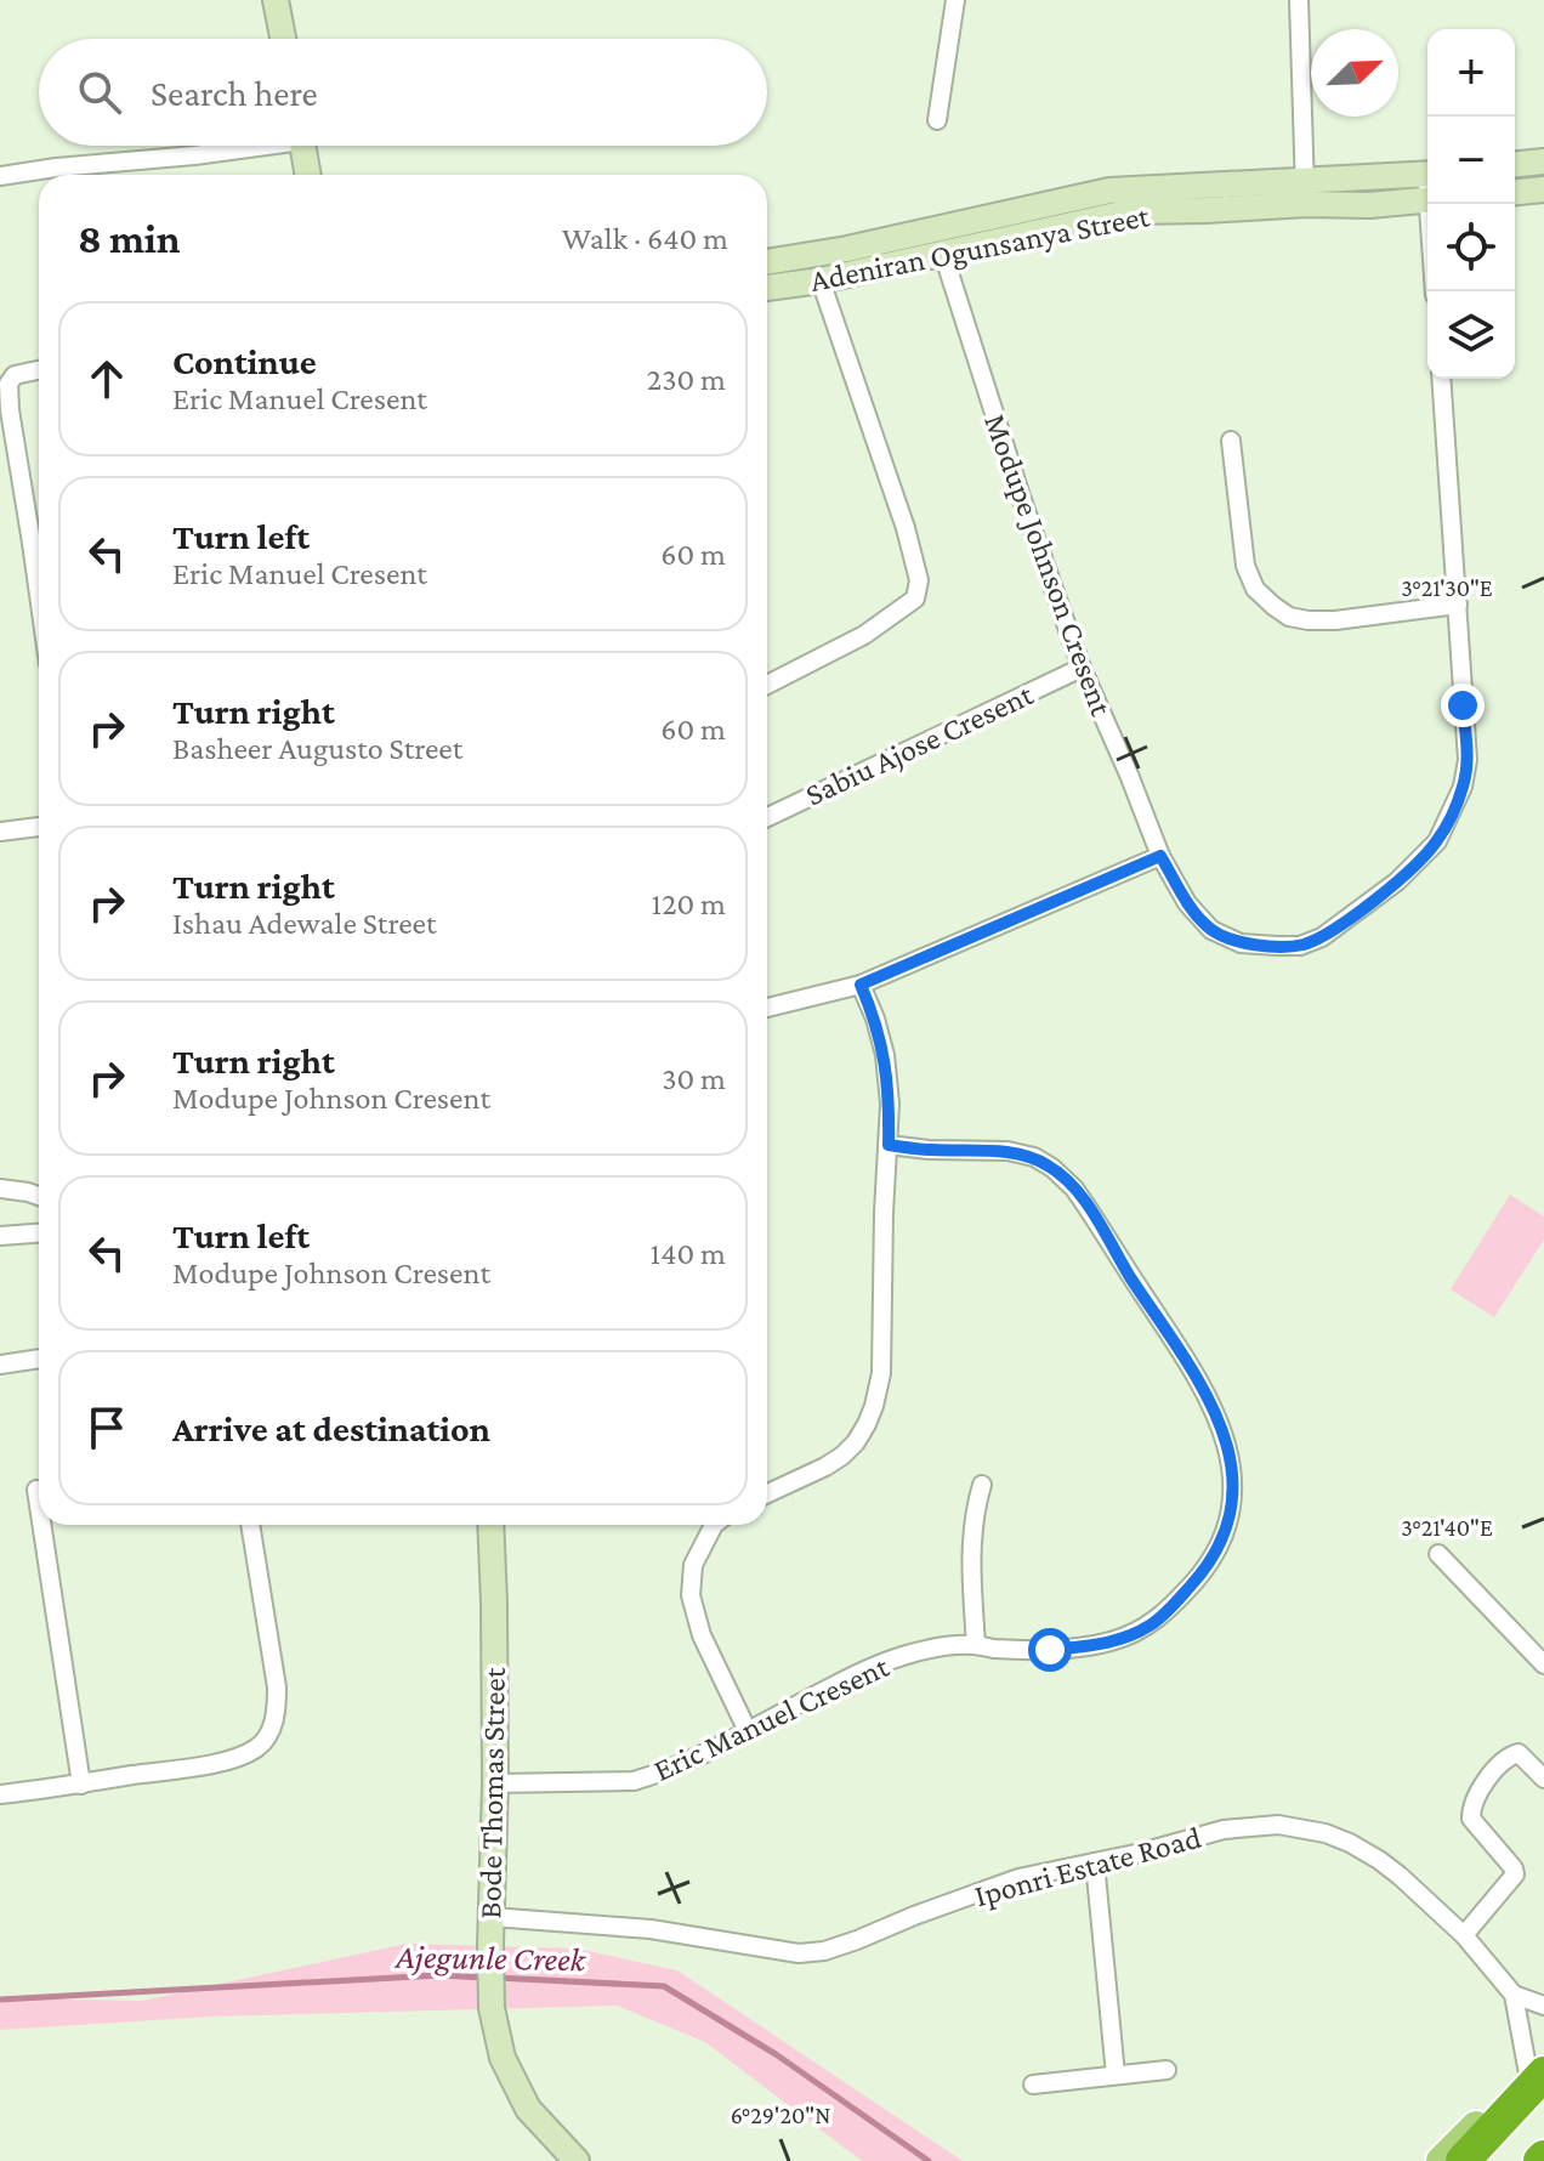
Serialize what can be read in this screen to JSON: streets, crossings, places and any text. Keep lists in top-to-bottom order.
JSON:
{
  "streets": {
    "main road": ["Adeniran Ogunsanya Street", "Bode Thomas Street"],
    "street": [
      "Modupe Johnson Cresent",
      "Sabiu Ajose Cresent",
      "Eric Manuel Cresent",
      "Iponri Estate Road"
    ]
  },
  "crossings": [
    ["Adeniran Ogunsanya Street", "Modupe Johnson Cresent"],
    ["Modupe Johnson Cresent", "Sabiu Ajose Cresent"],
    ["Eric Manuel Cresent", "Bode Thomas Street"],
    ["Bode Thomas Street", "Iponri Estate Road"]
  ],
  "water": ["Ajegunle Creek"],
  "north": "top right",
  "page": {
    "map_buttons": ["+", "−"],
    "search": "Search here",
    "heading": ["8 min", "Walk · 640 m"],
    "list": [
      ["Continue", "Eric Manuel Cresent", "230 m"],
      ["Turn left", "Eric Manuel Cresent", "60 m"],
      ["Turn right", "Basheer Augusto Street", "60 m"],
      ["Turn right", "Ishau Adewale Street", "120 m"],
      ["Turn right", "Modupe Johnson Cresent", "30 m"],
      ["Turn left", "Modupe Johnson Cresent", "140 m"],
      "Arrive at destination"
    ]
  },
  "coordinates": ["3°21'30\"E", "3°21'40\"E", "6°29'20\"N"]
}
